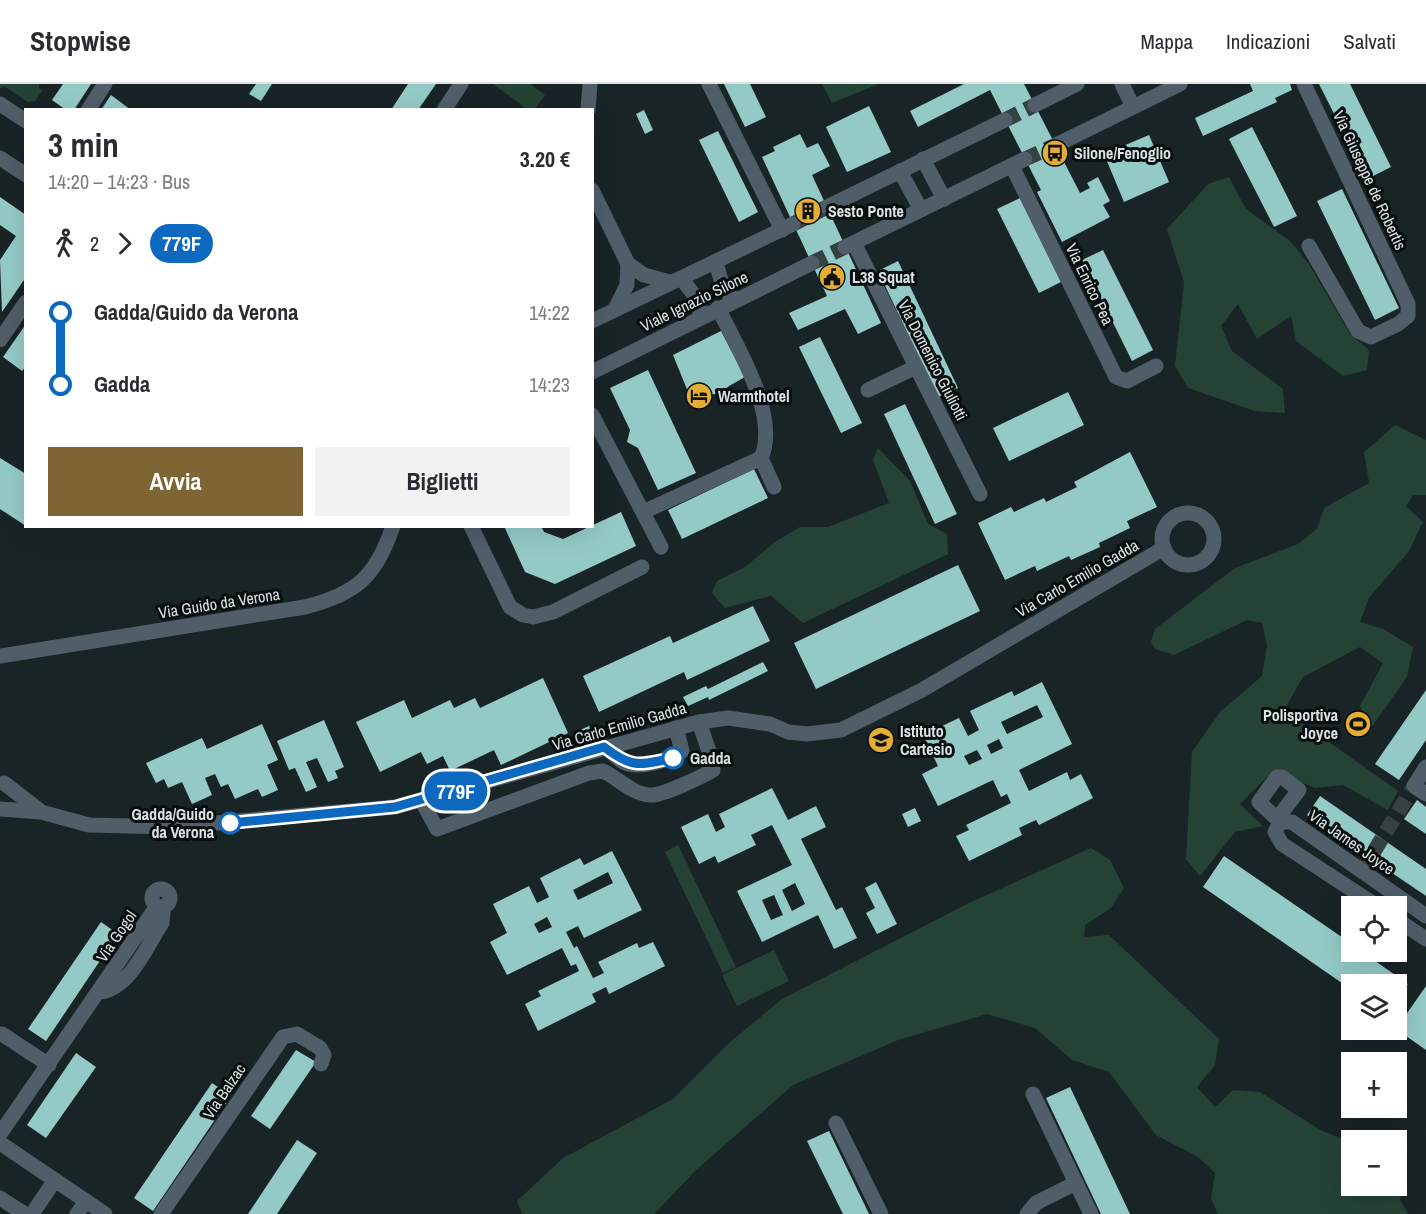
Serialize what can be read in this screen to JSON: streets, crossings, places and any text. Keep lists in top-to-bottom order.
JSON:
{
  "streets": {
    "street": [
      "Via Giuseppe de Robertis",
      "Via Enrico Pea",
      "Viale Ignazio Silone",
      "Via Domenico Giuliotti",
      "Via Carlo Emilio Gadda",
      "Via Guido da Verona",
      "Via James Joyce",
      "Via Gogol",
      "Via Balzac"
    ]
  },
  "places": {
    "bus stop": ["Silone/Fenoglio"],
    "building": ["Sesto Ponte"],
    "public building": ["L38 Squat"],
    "hotel": ["Warmthotel"],
    "sports": ["Polisportiva Joyce"],
    "school or university": ["Istituto Cartesio"],
    "other": ["Gadda", "Gadda/Guido da Verona"]
  },
  "lines": ["bus line 779F"],
  "page": {
    "header": "Stopwise",
    "nav": ["Mappa", "Indicazioni", "Salvati"],
    "on_map": "779F",
    "heading": ["3 min", "14:20 – 14:23 · Bus", "3.20 €"],
    "legs": ["2", "779F"],
    "list": [
      {
        "name": "Gadda/Guido da Verona",
        "value": "14:22"
      },
      {
        "name": "Gadda",
        "value": "14:23"
      }
    ],
    "buttons": ["Avvia", "Biglietti"],
    "map_buttons": ["+", "−"]
  }
}
